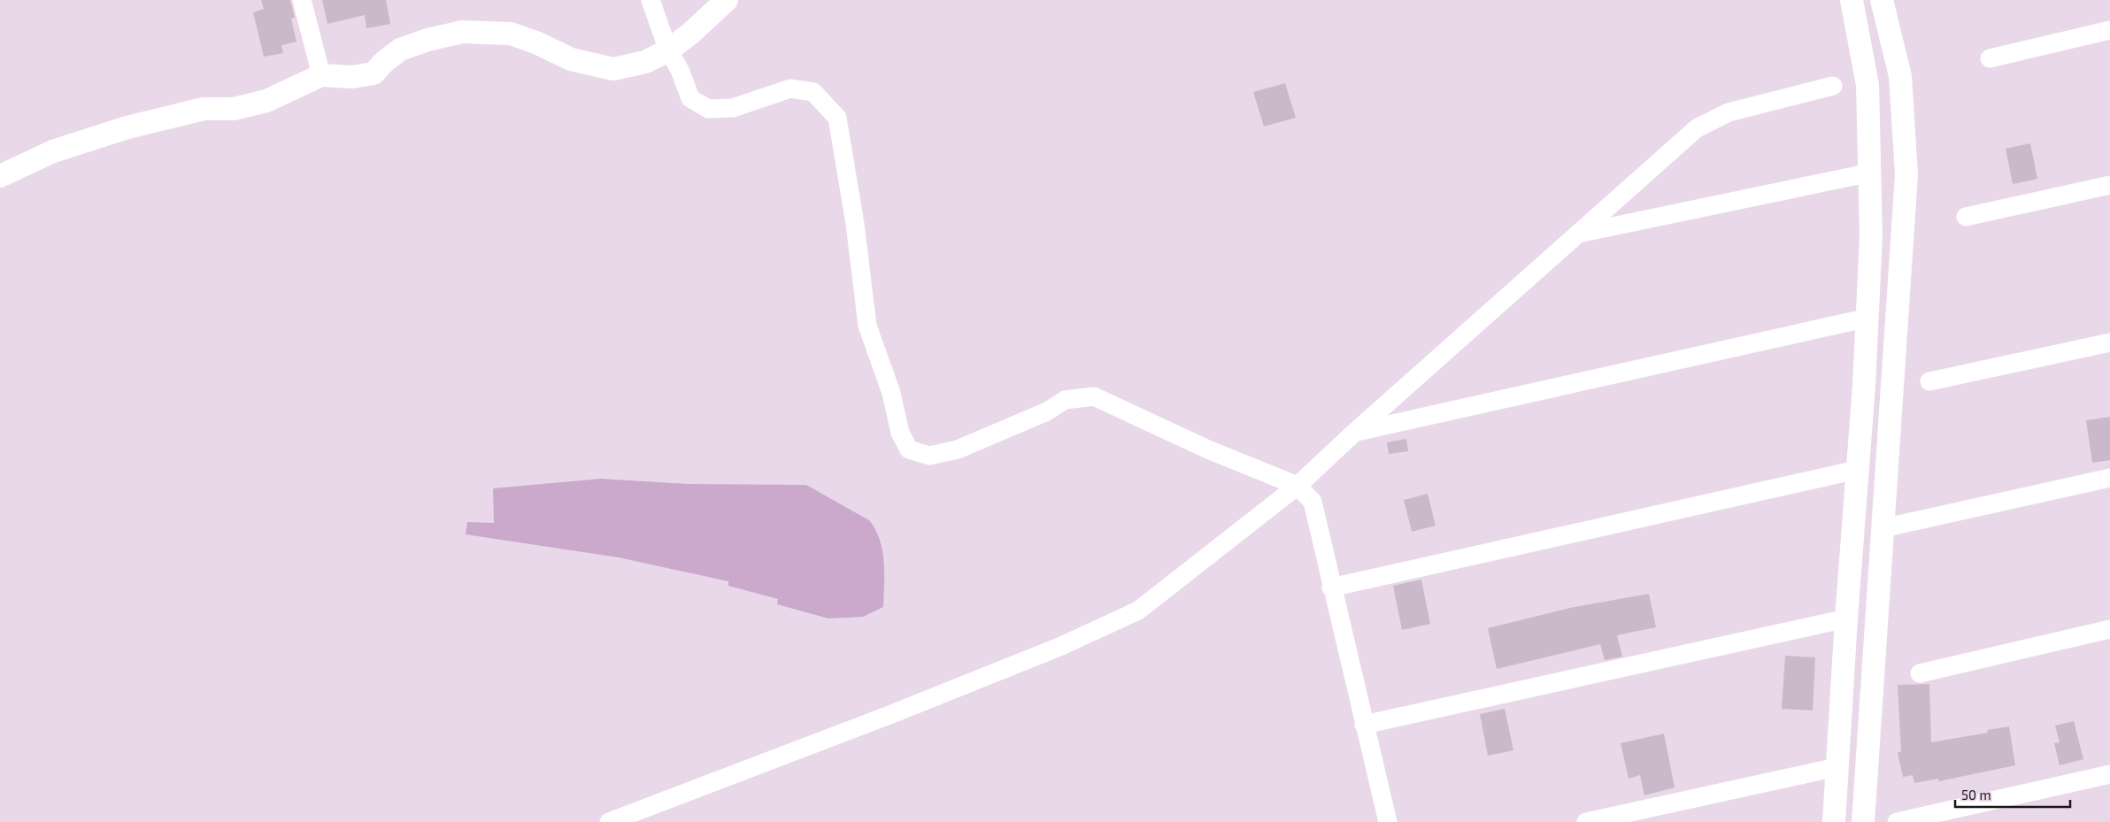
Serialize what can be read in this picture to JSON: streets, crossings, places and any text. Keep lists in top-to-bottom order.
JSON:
{
  "scale_bar": "50 m"
}
